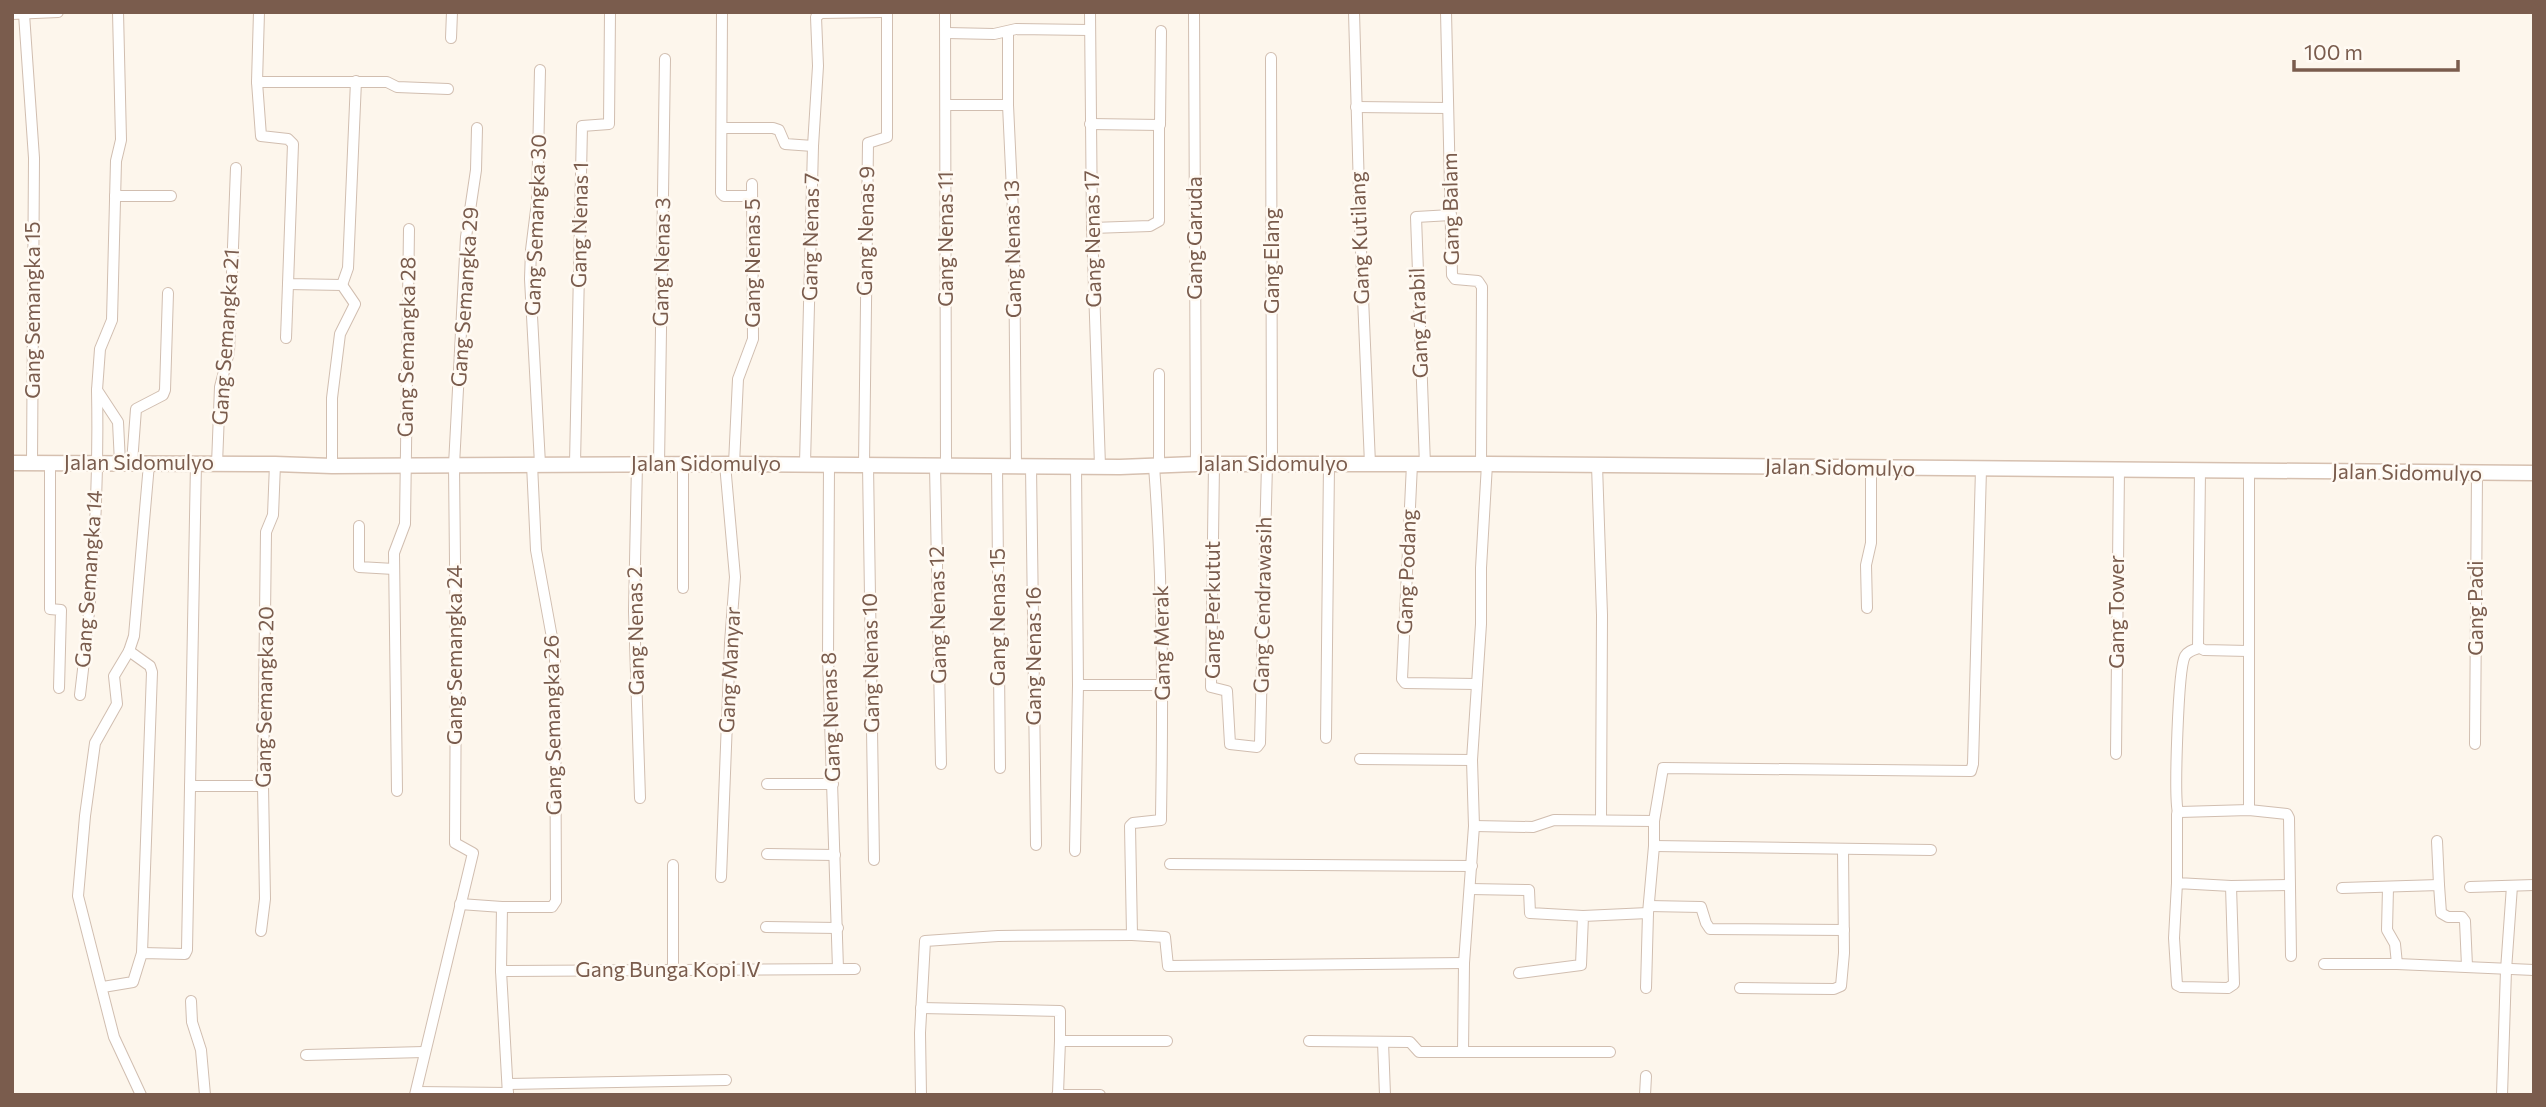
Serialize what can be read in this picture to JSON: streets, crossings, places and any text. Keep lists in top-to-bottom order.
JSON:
{
  "streets": {
    "street": [
      "Gang Balam",
      "Gang Semangka 30",
      "Gang Nenas 1",
      "Gang Nenas 9",
      "Gang Nenas 7",
      "Gang Garuda",
      "Gang Kutilang",
      "Gang Nenas 11",
      "Gang Nenas 17",
      "Gang Nenas 13",
      "Gang Elang",
      "Gang Nenas 3",
      "Gang Nenas 5",
      "Gang Semangka 29",
      "Gang Semangka 15",
      "Gang Arabil",
      "Gang Semangka 21",
      "Gang Semangka 28",
      "Jalan Sidomulyo",
      "Gang Podang",
      "Gang Semangka 14",
      "Gang Cendrawasih",
      "Gang Padi",
      "Gang Perkutut",
      "Gang Tower",
      "Gang Nenas 12",
      "Gang Nenas 15",
      "Gang Nenas 2",
      "Gang Merak",
      "Gang Semangka 24",
      "Gang Nenas 16",
      "Gang Nenas 10",
      "Gang Manyar",
      "Gang Semangka 20",
      "Gang Nenas 8",
      "Gang Semangka 26",
      "Gang Bunga Kopi IV"
    ]
  },
  "crossings": [
    ["Gang Balam", "Gang Arabil"],
    ["Gang Balam", "Jalan Sidomulyo"],
    ["Gang Semangka 30", "Jalan Sidomulyo"],
    ["Gang Semangka 30", "Gang Semangka 26"],
    ["Gang Nenas 1", "Jalan Sidomulyo"],
    ["Gang Nenas 9", "Jalan Sidomulyo"],
    ["Gang Nenas 9", "Gang Nenas 10"],
    ["Gang Nenas 7", "Jalan Sidomulyo"],
    ["Gang Garuda", "Jalan Sidomulyo"],
    ["Gang Kutilang", "Jalan Sidomulyo"],
    ["Gang Nenas 11", "Jalan Sidomulyo"],
    ["Gang Nenas 11", "Gang Nenas 12"],
    ["Gang Nenas 17", "Jalan Sidomulyo"],
    ["Gang Nenas 13", "Jalan Sidomulyo"],
    ["Gang Nenas 13", "Gang Nenas 16"],
    ["Gang Elang", "Jalan Sidomulyo"],
    ["Gang Elang", "Gang Cendrawasih"],
    ["Gang Nenas 3", "Jalan Sidomulyo"],
    ["Gang Nenas 5", "Jalan Sidomulyo"],
    ["Gang Nenas 5", "Gang Manyar"],
    ["Gang Semangka 29", "Jalan Sidomulyo"],
    ["Gang Semangka 29", "Gang Semangka 24"],
    ["Gang Semangka 15", "Jalan Sidomulyo"],
    ["Gang Arabil", "Jalan Sidomulyo"],
    ["Gang Arabil", "Gang Podang"],
    ["Gang Semangka 21", "Jalan Sidomulyo"],
    ["Gang Semangka 28", "Jalan Sidomulyo"],
    ["Jalan Sidomulyo", "Gang Podang"],
    ["Jalan Sidomulyo", "Gang Semangka 14"],
    ["Jalan Sidomulyo", "Gang Cendrawasih"],
    ["Jalan Sidomulyo", "Gang Padi"],
    ["Jalan Sidomulyo", "Gang Perkutut"],
    ["Jalan Sidomulyo", "Gang Tower"],
    ["Jalan Sidomulyo", "Gang Nenas 12"],
    ["Jalan Sidomulyo", "Gang Nenas 15"],
    ["Jalan Sidomulyo", "Gang Nenas 2"],
    ["Jalan Sidomulyo", "Gang Merak"],
    ["Jalan Sidomulyo", "Gang Semangka 24"],
    ["Jalan Sidomulyo", "Gang Nenas 16"],
    ["Jalan Sidomulyo", "Gang Nenas 10"],
    ["Jalan Sidomulyo", "Gang Manyar"],
    ["Jalan Sidomulyo", "Gang Semangka 20"],
    ["Jalan Sidomulyo", "Gang Nenas 8"],
    ["Jalan Sidomulyo", "Gang Semangka 26"],
    ["Gang Cendrawasih", "Gang Perkutut"],
    ["Gang Nenas 8", "Gang Bunga Kopi IV"]
  ],
  "scale_bar": "100 m"
}
